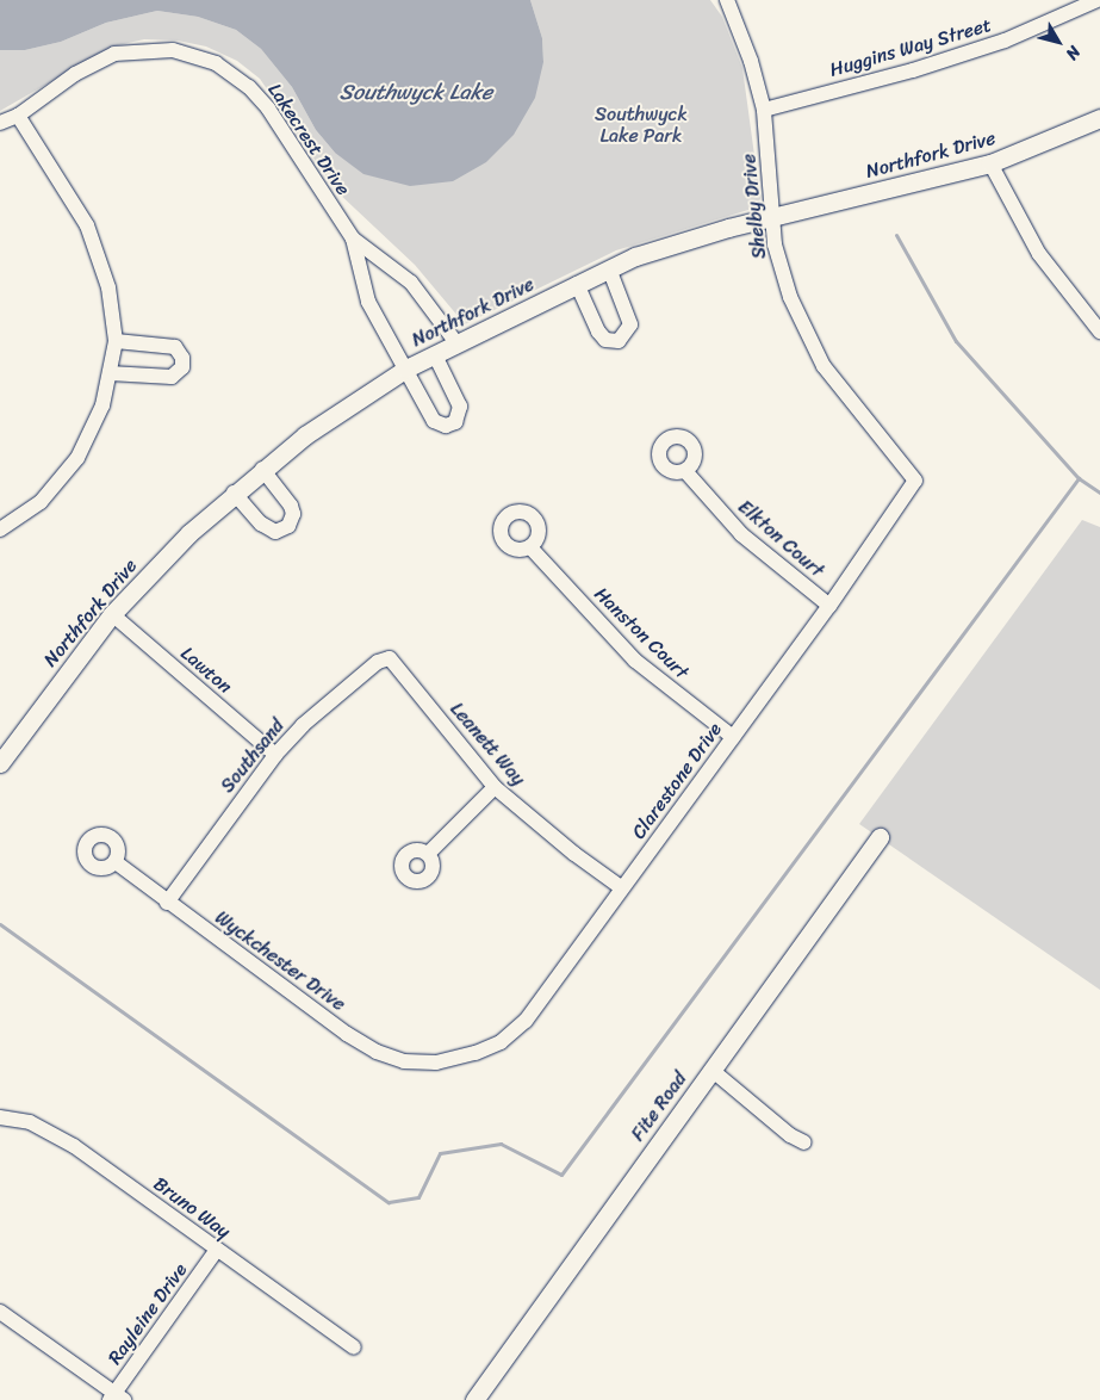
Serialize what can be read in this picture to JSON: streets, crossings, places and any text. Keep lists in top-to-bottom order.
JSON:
{
  "streets": {
    "street": [
      "Huggins Way Street",
      "Lakecrest Drive",
      "Northfork Drive",
      "Shelby Drive",
      "Elkton Court",
      "Hanston Court",
      "Lawton",
      "Leanett Way",
      "Southsand",
      "Clarestone Drive",
      "Wyckchester Drive",
      "Fite Road",
      "Bruno Way",
      "Rayleine Drive"
    ]
  },
  "crossings": [
    ["Huggins Way Street", "Shelby Drive"],
    ["Lakecrest Drive", "Northfork Drive"],
    ["Northfork Drive", "Shelby Drive"],
    ["Northfork Drive", "Lawton"],
    ["Shelby Drive", "Clarestone Drive"],
    ["Elkton Court", "Clarestone Drive"],
    ["Hanston Court", "Clarestone Drive"],
    ["Lawton", "Southsand"],
    ["Leanett Way", "Southsand"],
    ["Leanett Way", "Clarestone Drive"],
    ["Southsand", "Wyckchester Drive"],
    ["Clarestone Drive", "Wyckchester Drive"],
    ["Bruno Way", "Rayleine Drive"]
  ],
  "water": ["Southwyck Lake"],
  "parks": ["Southwyck Lake Park"],
  "north": "bottom right"
}
